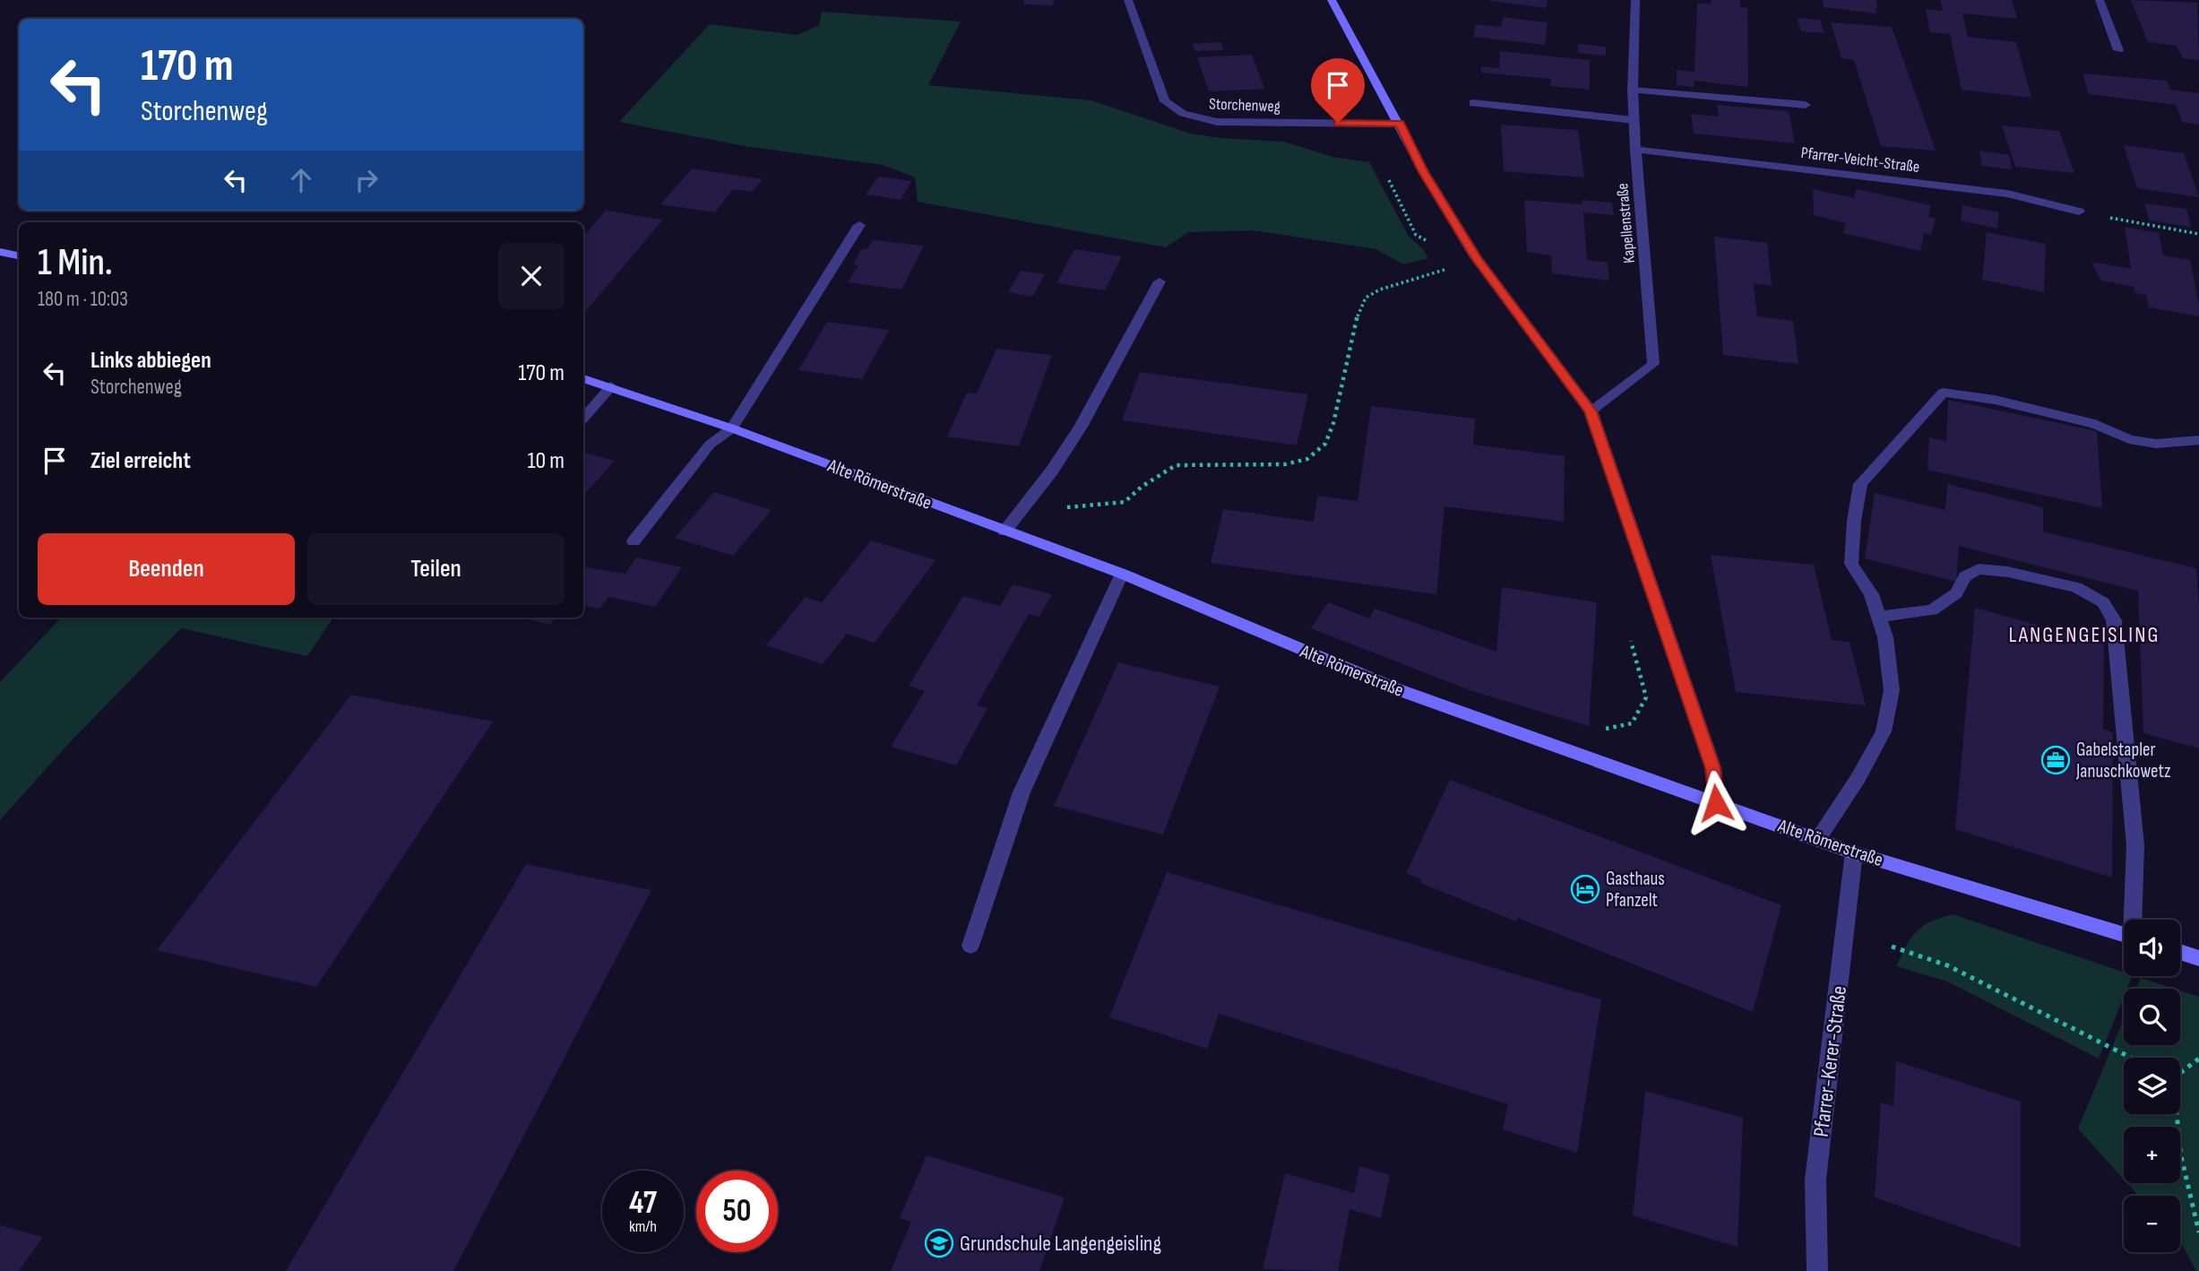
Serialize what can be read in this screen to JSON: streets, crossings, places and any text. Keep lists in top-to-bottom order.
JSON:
{
  "streets": {
    "main road": ["Alte Römerstraße"],
    "street": [
      "Storchenweg",
      "Pfarrer-Veicht-Straße",
      "Kapellenstraße",
      "Pfarrer-Kerer-Straße"
    ]
  },
  "crossings": [
    ["Pfarrer-Veicht-Straße", "Kapellenstraße"],
    ["Alte Römerstraße", "Pfarrer-Kerer-Straße"]
  ],
  "districts": ["LANGENGEISLING"],
  "places": {
    "office": ["Gabelstapler Januschkowetz"],
    "hotel": ["Gasthaus Pfanzelt"],
    "school or university": ["Grundschule Langengeisling"]
  },
  "page": {
    "turn": ["170 m", "Storchenweg"],
    "heading": ["1 Min.", "180 m · 10:03"],
    "list": [
      {
        "name": "Links abbiegen",
        "note": "Storchenweg",
        "value": "170 m"
      },
      {
        "name": "Ziel erreicht",
        "value": "10 m"
      }
    ],
    "buttons": ["Beenden", "Teilen"],
    "map_buttons": ["+", "−"],
    "speed": "47 km/h",
    "limit": "50"
  }
}
